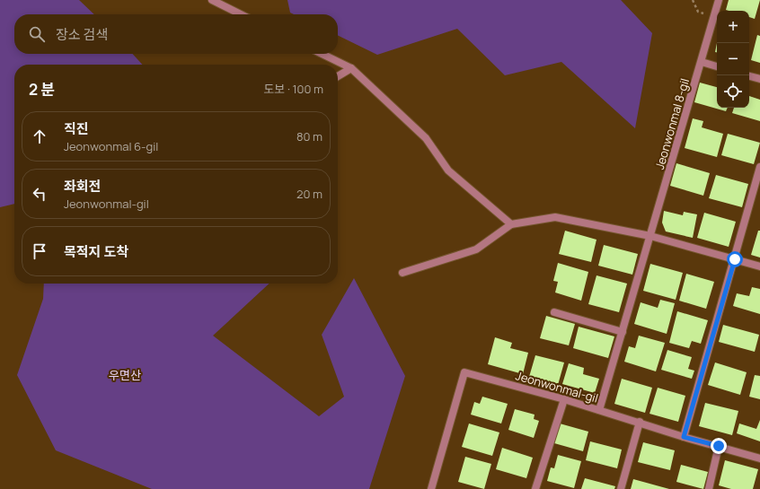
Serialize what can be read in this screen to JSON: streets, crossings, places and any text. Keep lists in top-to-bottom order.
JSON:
{
  "streets": {
    "street": ["Jeonwonmal 8-gil", "Jeonwonmal-gil"]
  },
  "crossings": [
    ["Jeonwonmal 8-gil", "Jeonwonmal-gil"]
  ],
  "parks": ["우면산"],
  "page": {
    "map_buttons": ["+", "−"],
    "search": "장소 검색",
    "heading": ["2 분", "도보 · 100 m"],
    "list": [
      ["직진", "Jeonwonmal 6-gil", "80 m"],
      ["좌회전", "Jeonwonmal-gil", "20 m"],
      "목적지 도착"
    ]
  }
}
